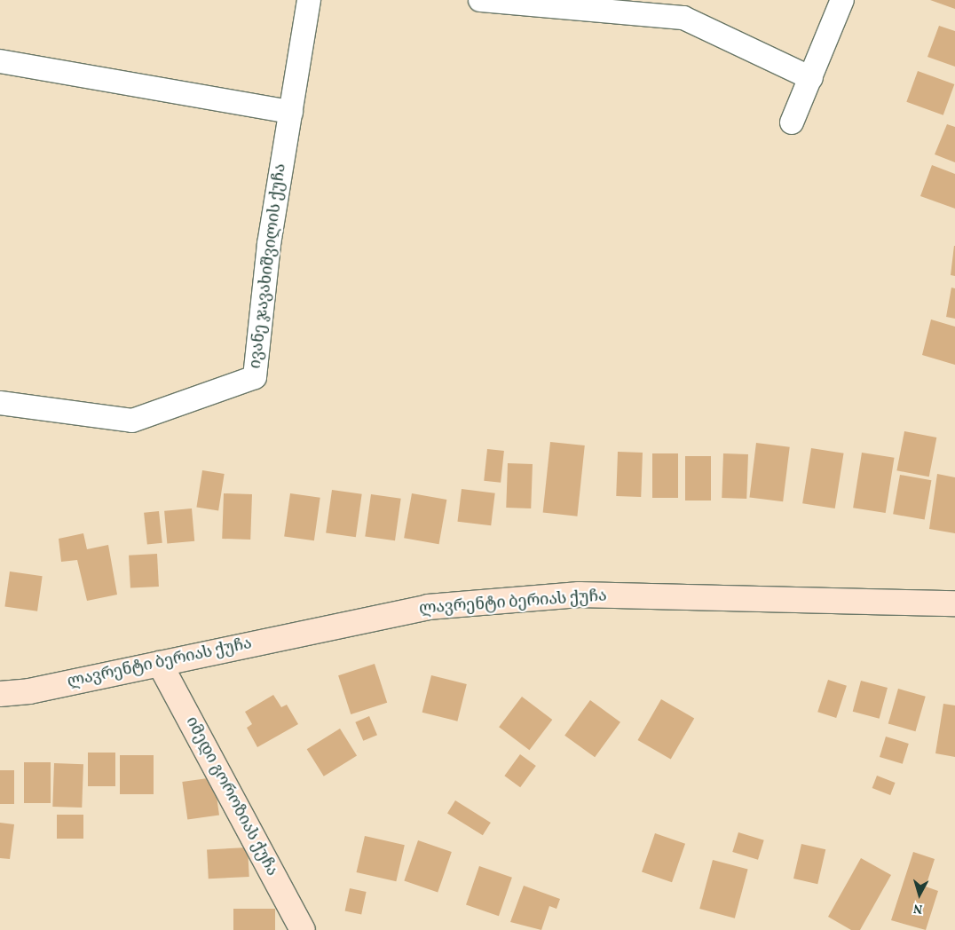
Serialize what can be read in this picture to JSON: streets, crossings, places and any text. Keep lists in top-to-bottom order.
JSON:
{
  "streets": {
    "main road": ["ლავრენტი ბერიას ქუჩა", "იმედი გოროზიას ქუჩა"],
    "street": ["ივანე ჯავახიშვილის ქუჩა"]
  },
  "crossings": [
    ["ლავრენტი ბერიას ქუჩა", "იმედი გოროზიას ქუჩა"]
  ],
  "north": "bottom"
}
